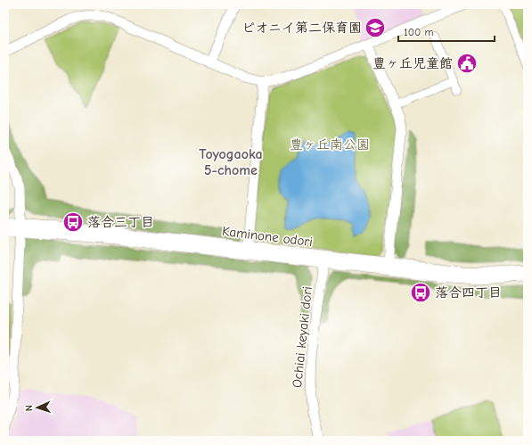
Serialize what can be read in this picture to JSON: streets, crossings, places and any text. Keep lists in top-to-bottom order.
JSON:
{
  "streets": {
    "street": ["Kaminone odori", "Ochiai keyaki dori"]
  },
  "crossings": [
    ["Kaminone odori", "Ochiai keyaki dori"]
  ],
  "districts": ["Toyogaoka 5-chome"],
  "parks": ["豊ヶ丘南公園"],
  "places": {
    "school or university": ["ピオニイ第二保育園"],
    "public building": ["豊ヶ丘児童館"],
    "bus stop": ["落合三丁目", "落合四丁目"]
  },
  "scale_bar": "100 m",
  "north": "left"
}
